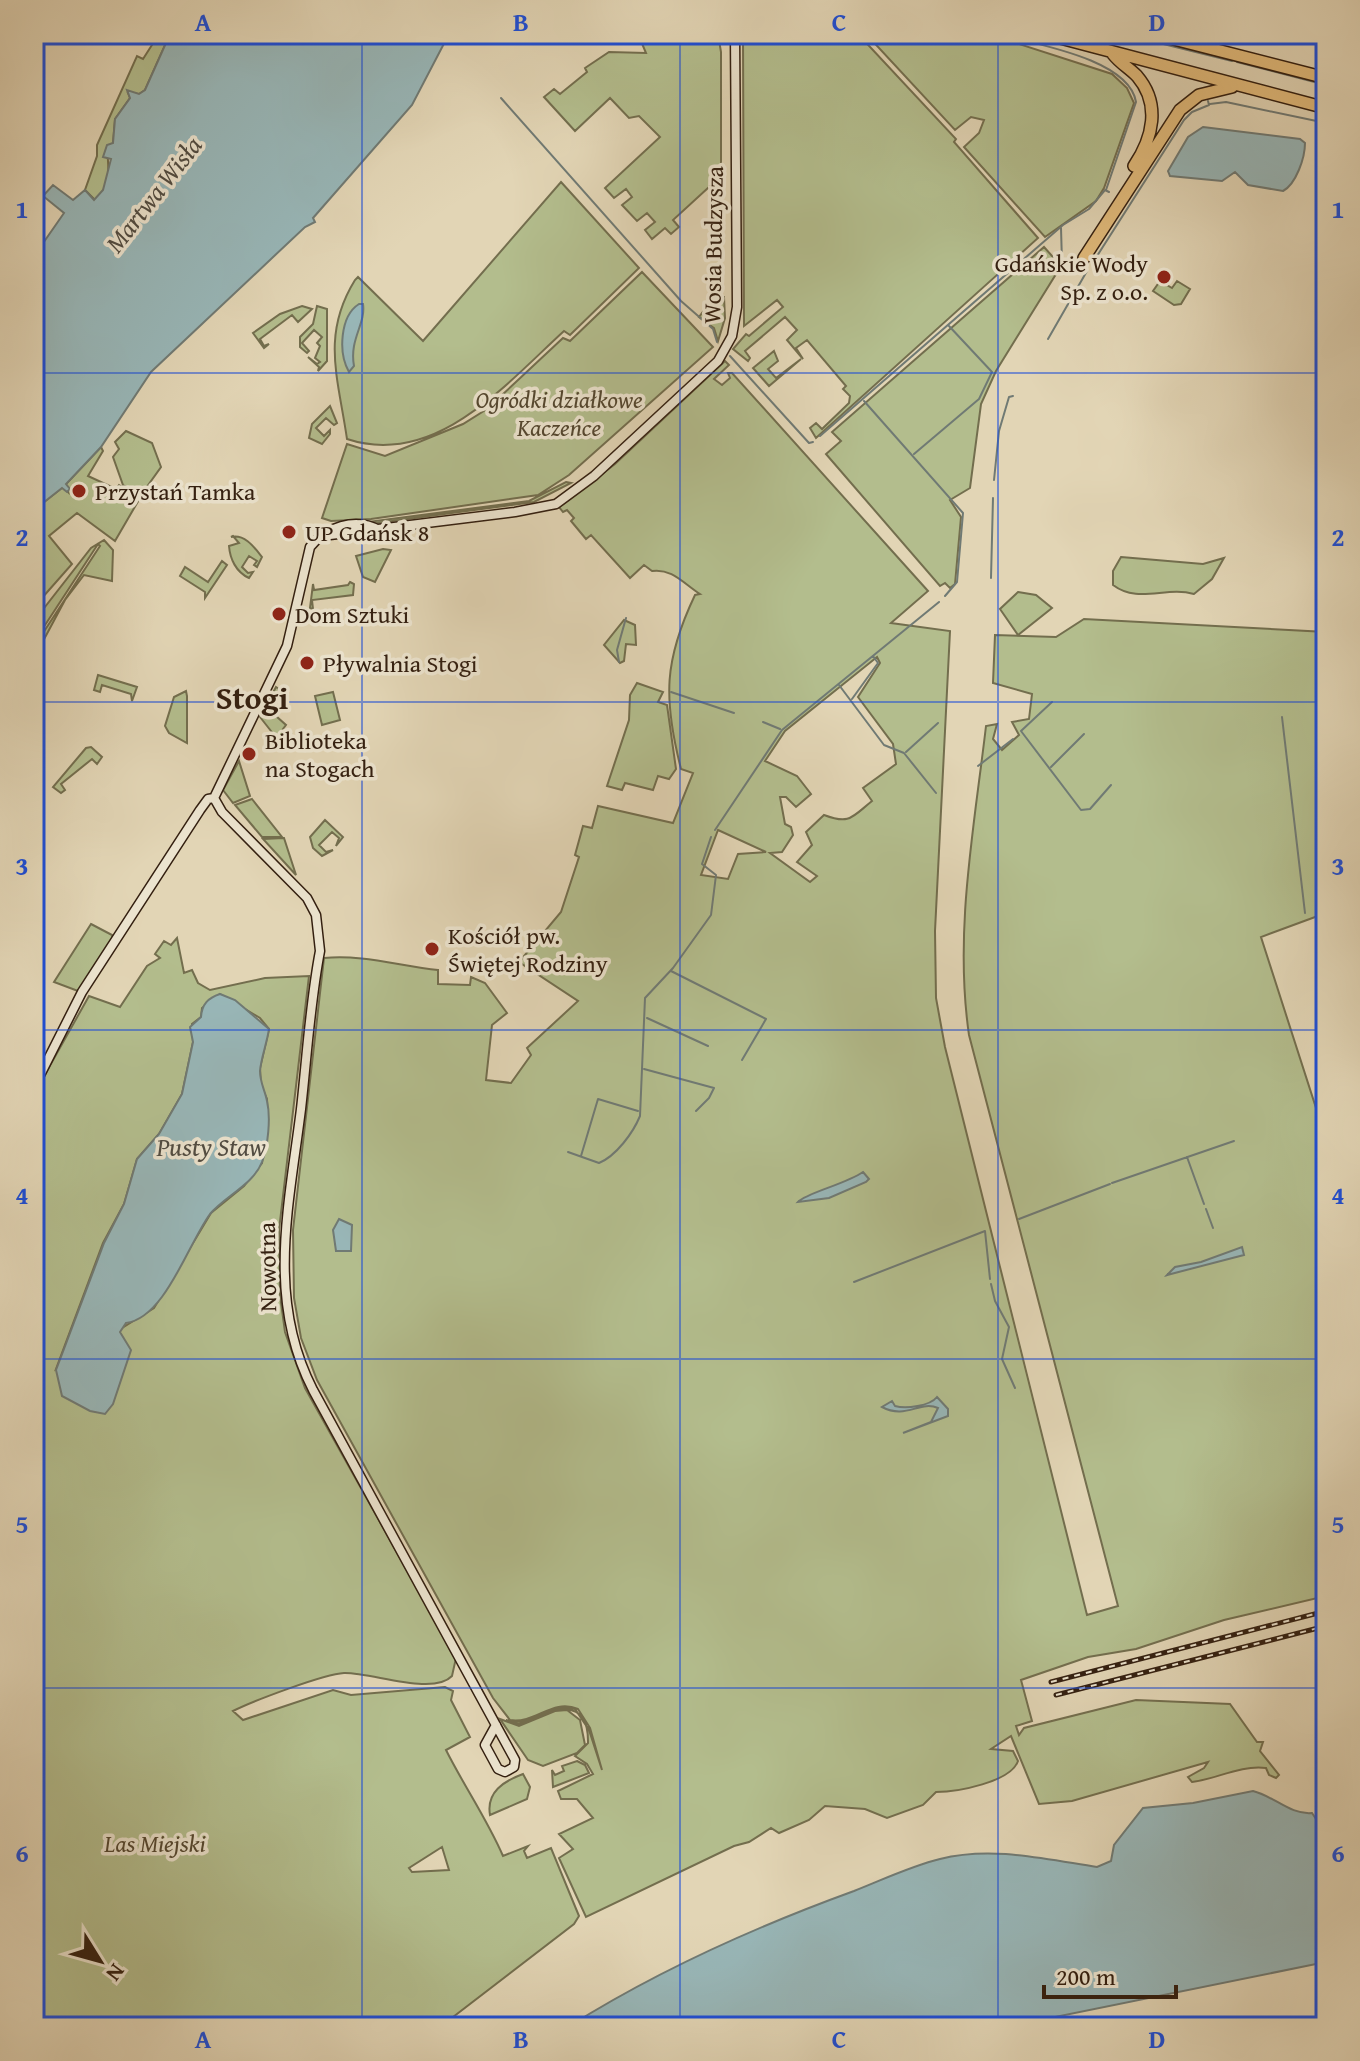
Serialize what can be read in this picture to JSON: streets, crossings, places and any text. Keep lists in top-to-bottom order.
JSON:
{
  "streets": {
    "street": ["Wosia Budzysza", "Nowotna"]
  },
  "crossings": [
    ["Wosia Budzysza", "Nowotna"]
  ],
  "districts": ["Stogi"],
  "water": ["Martwa Wisła", "Pusty Staw"],
  "parks": ["Ogródki działkowe Kaczeńce", "Las Miejski"],
  "places": [
    "Gdańskie Wody Sp. z o.o.",
    "Przystań Tamka",
    "UP Gdańsk 8",
    "Dom Sztuki",
    "Pływalnia Stogi",
    "Biblioteka na Stogach",
    "Kościół pw. Świętej Rodziny"
  ],
  "scale_bar": "200 m",
  "north": "bottom right",
  "grid": {
    "columns": [
      "A",
      "B",
      "C",
      "D"
    ],
    "rows": [
      "1",
      "2",
      "3",
      "4",
      "5",
      "6"
    ]
  }
}
